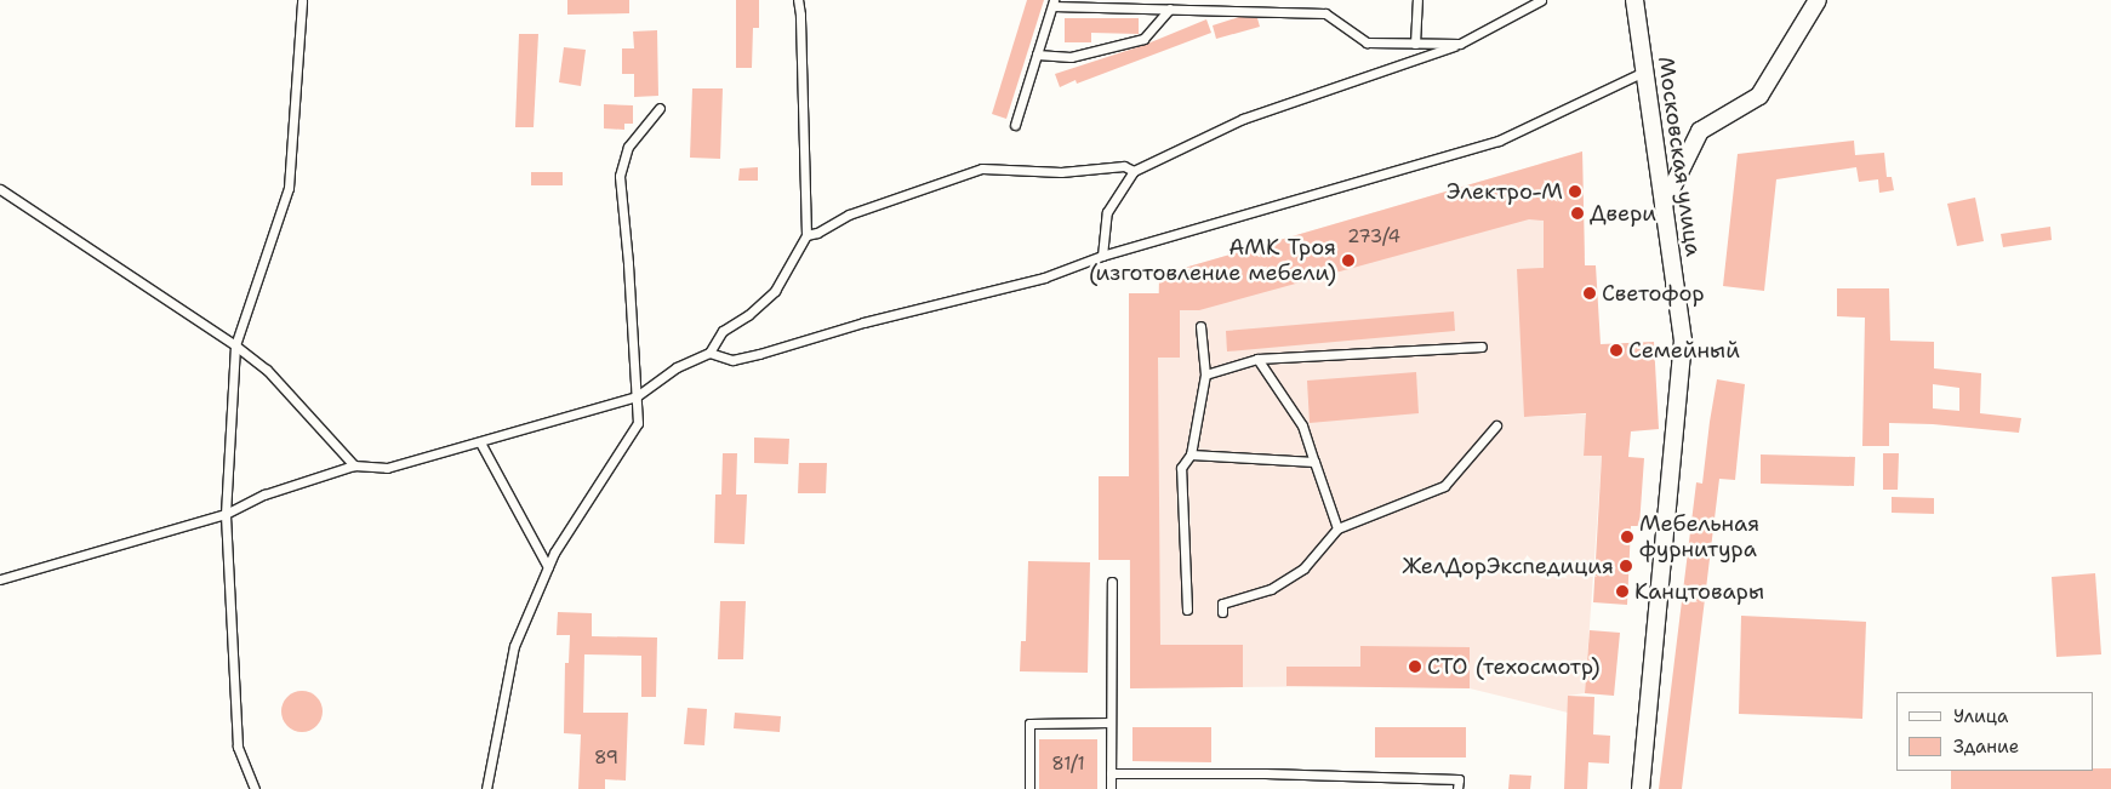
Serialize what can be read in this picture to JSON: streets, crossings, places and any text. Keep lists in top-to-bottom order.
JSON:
{
  "streets": {
    "street": ["Московская улица"]
  },
  "places": [
    "Электро-М",
    "Двери",
    "АМК Троя (изготовление мебели)",
    "Светофор",
    "Семейный",
    "Мебельная фурнитура",
    "ЖелДорЭкспедиция",
    "Канцтовары",
    "СТО (техосмотр)"
  ],
  "house_numbers": ["273/4", "89", "81/1"],
  "legend": ["Улица", "Здание"]
}
